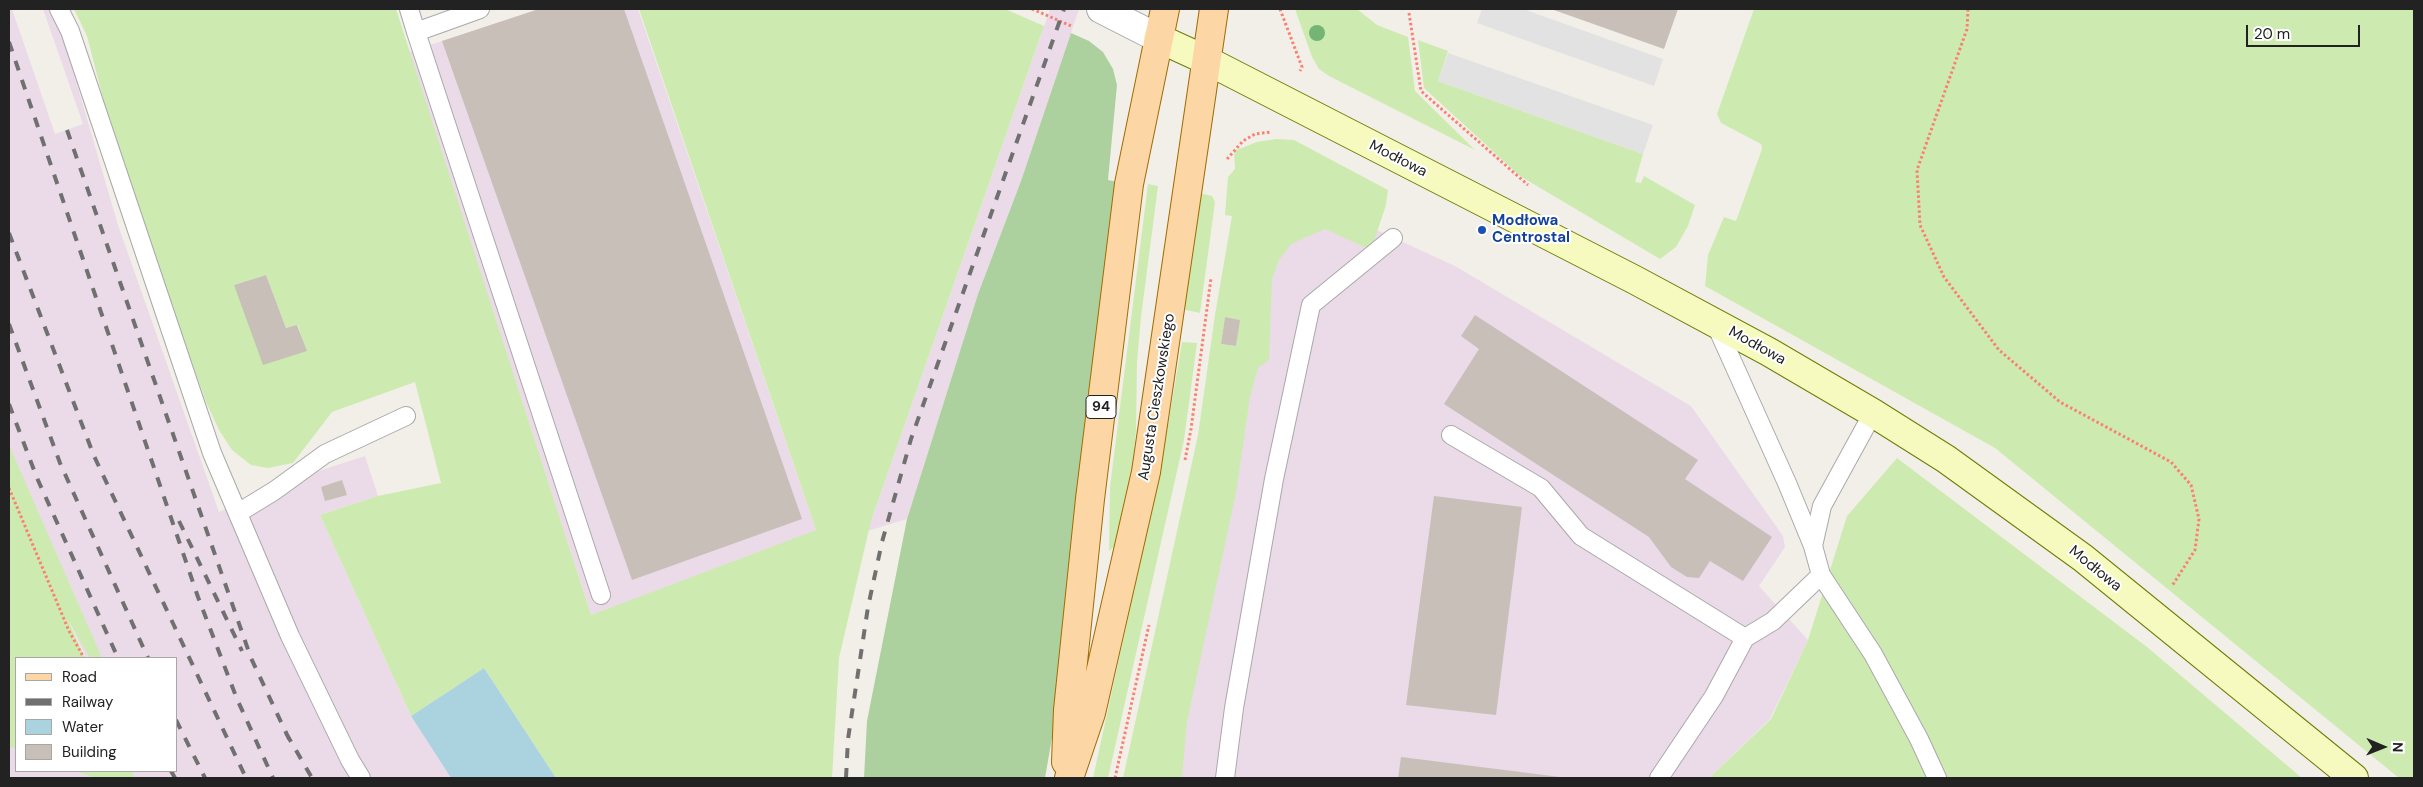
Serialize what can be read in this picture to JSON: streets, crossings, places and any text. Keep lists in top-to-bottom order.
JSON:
{
  "streets": {
    "main road": ["Augusta Cieszkowskiego", "94"],
    "street": ["Modłowa"]
  },
  "crossings": [
    ["Modłowa", "Augusta Cieszkowskiego"],
    ["Modłowa", "94"]
  ],
  "places": ["Modłowa Centrostal"],
  "legend": [
    "Road",
    "Railway",
    "Water",
    "Building"
  ],
  "scale_bar": "20 m",
  "north": "right"
}
